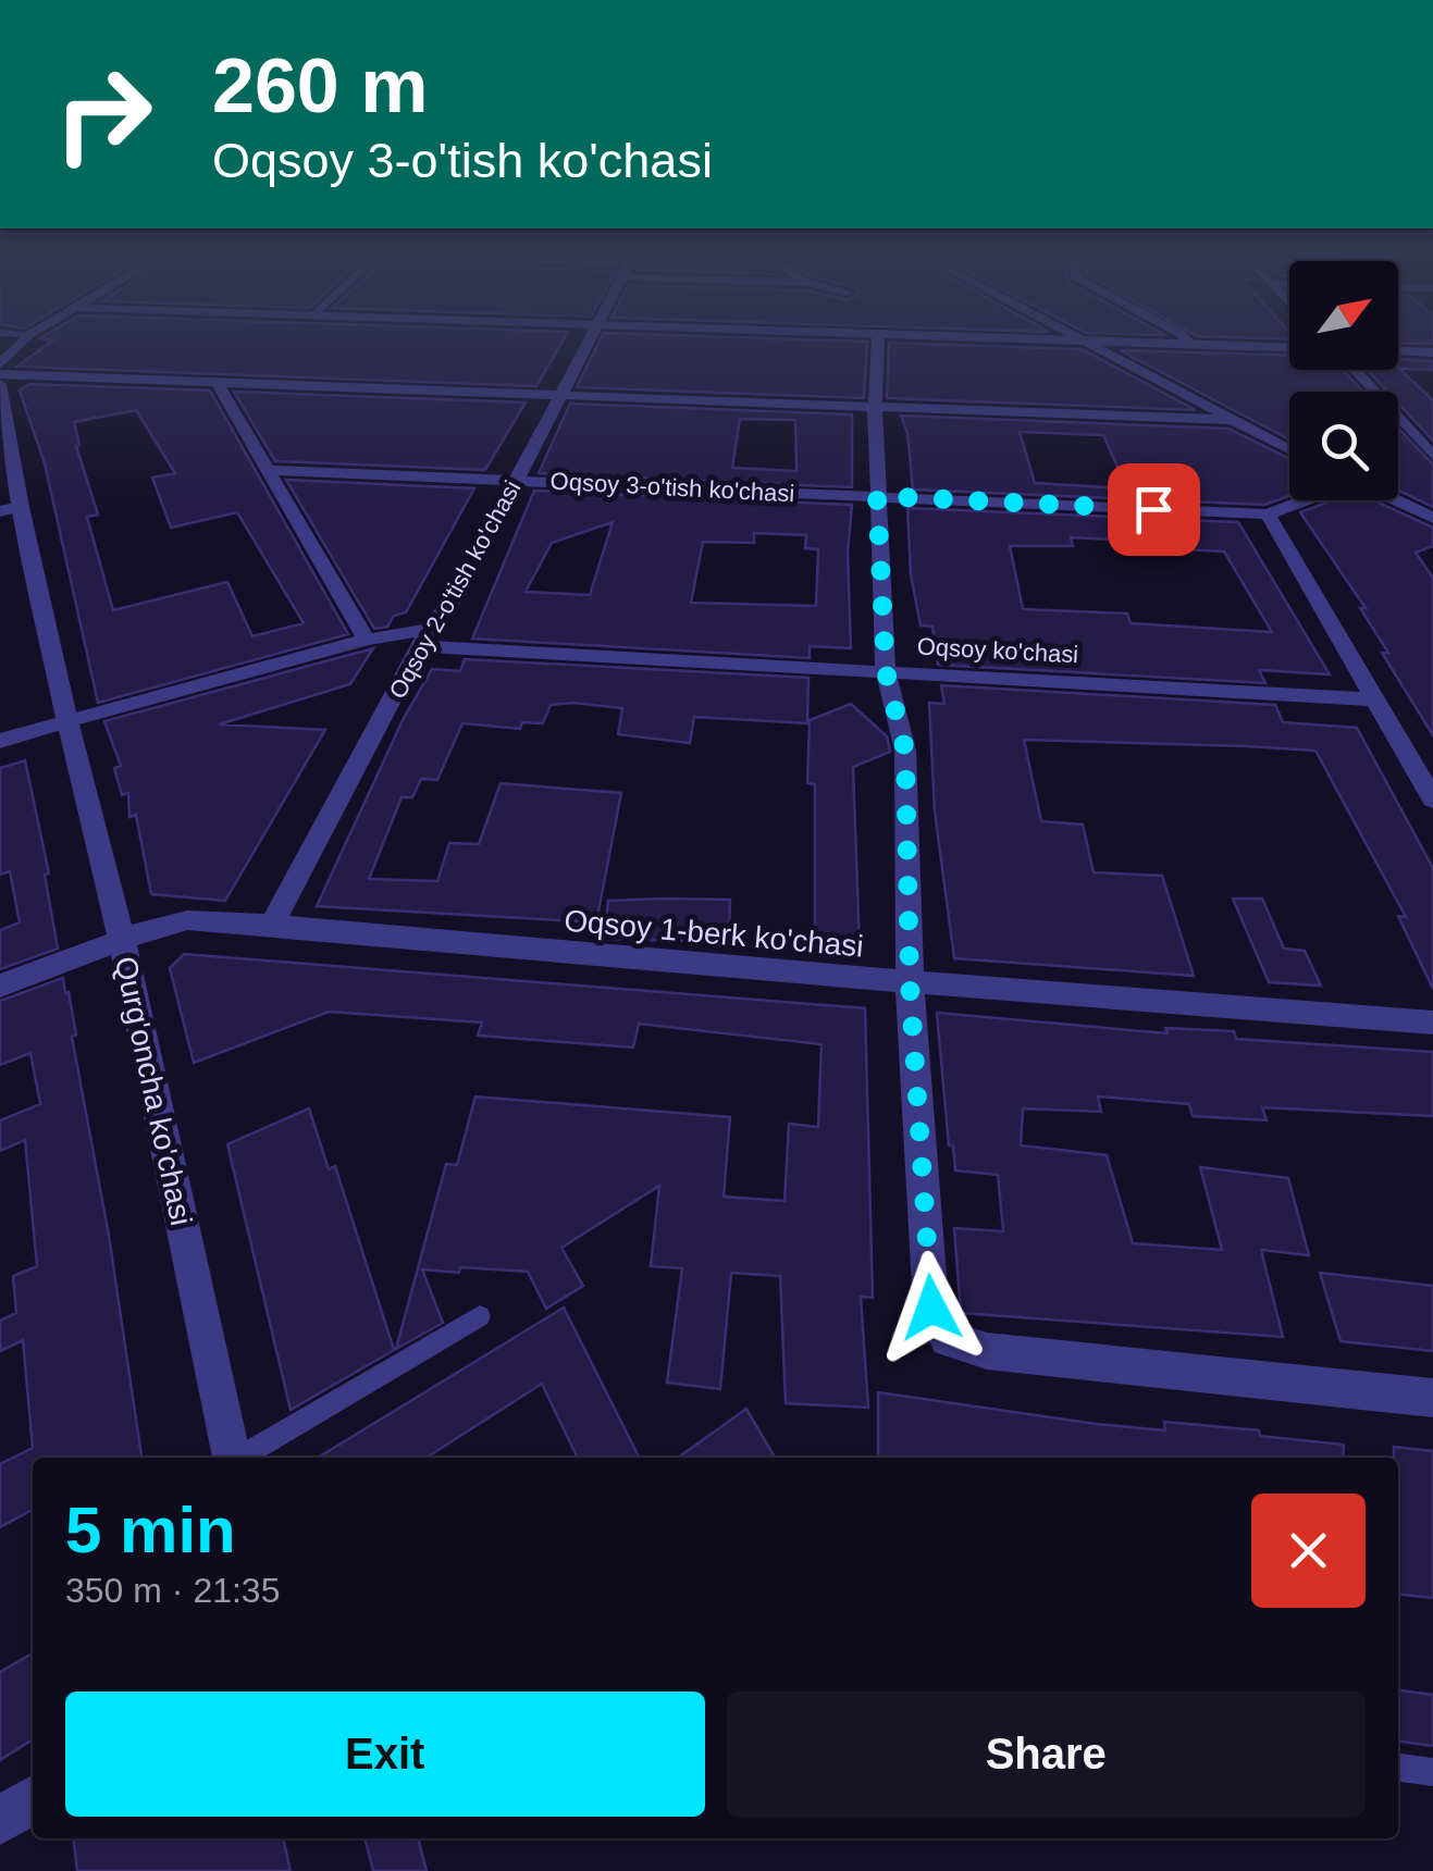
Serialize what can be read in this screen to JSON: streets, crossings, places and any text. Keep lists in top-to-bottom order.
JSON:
{
  "streets": {
    "street": [
      "Oqsoy 3-o'tish ko'chasi",
      "Oqsoy 2-o'tish ko'chasi",
      "Oqsoy ko'chasi",
      "Oqsoy 1-berk ko'chasi",
      "Qurg'oncha ko'chasi"
    ]
  },
  "crossings": [
    ["Oqsoy 3-o'tish ko'chasi", "Oqsoy 2-o'tish ko'chasi"],
    ["Oqsoy 2-o'tish ko'chasi", "Oqsoy ko'chasi"],
    ["Oqsoy 2-o'tish ko'chasi", "Oqsoy 1-berk ko'chasi"],
    ["Oqsoy ko'chasi", "Qurg'oncha ko'chasi"],
    ["Oqsoy 1-berk ko'chasi", "Qurg'oncha ko'chasi"]
  ],
  "north": "top right",
  "page": {
    "turn": ["260 m", "Oqsoy 3-o'tish ko'chasi"],
    "heading": ["5 min", "350 m · 21:35"],
    "buttons": ["Exit", "Share"]
  }
}
